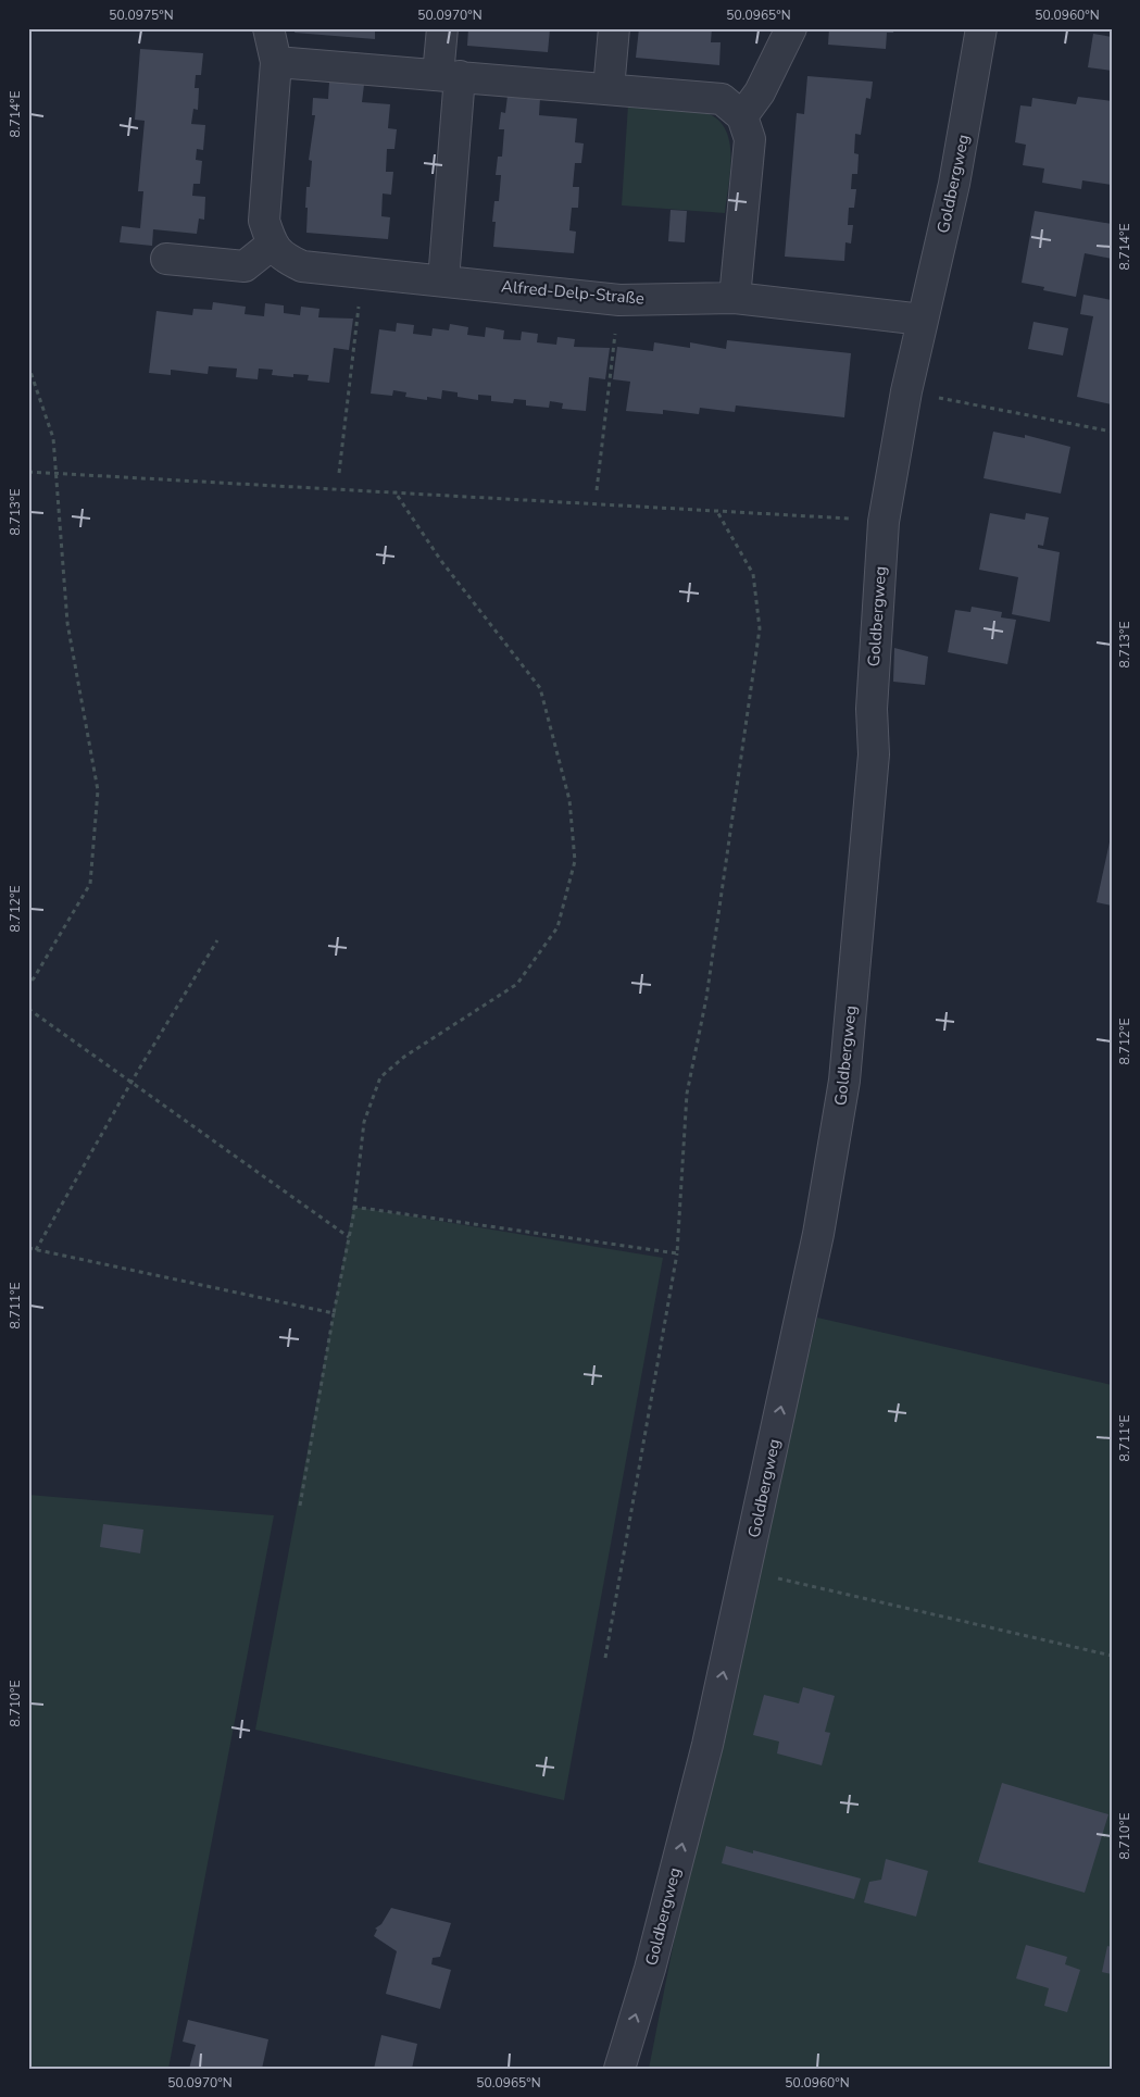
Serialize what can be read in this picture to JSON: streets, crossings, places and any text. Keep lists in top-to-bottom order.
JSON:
{
  "streets": {
    "street": ["Goldbergweg", "Alfred-Delp-Straße"]
  },
  "crossings": [
    ["Goldbergweg", "Alfred-Delp-Straße"]
  ],
  "one_way": ["Goldbergweg"],
  "coordinates": [
    "50.0975°N",
    "50.0970°N",
    "50.0965°N",
    "50.0960°N",
    "8.714°E",
    "8.713°E",
    "8.712°E",
    "8.711°E",
    "8.710°E"
  ]
}
